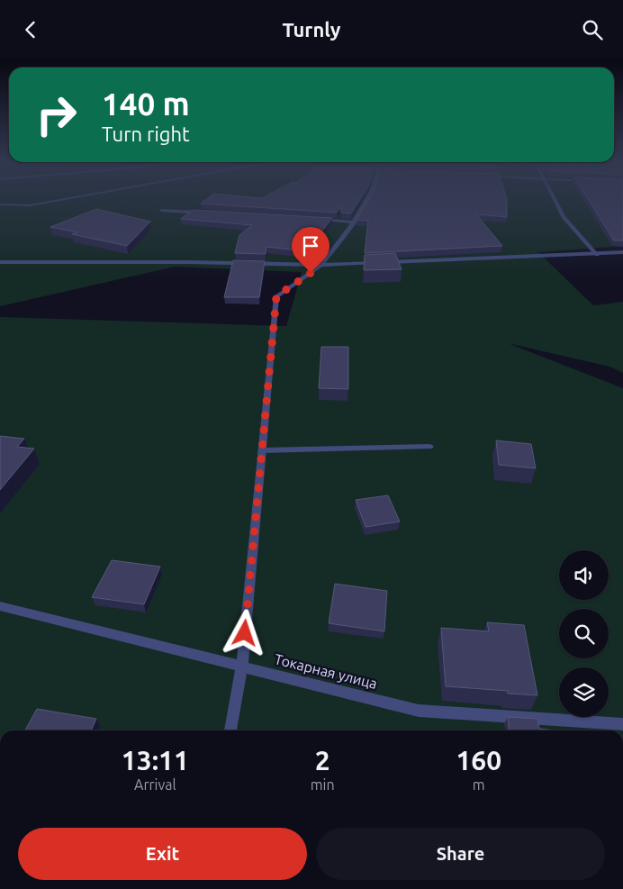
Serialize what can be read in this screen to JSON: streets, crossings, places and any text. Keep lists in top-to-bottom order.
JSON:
{
  "streets": {
    "street": ["Токарная улица"]
  },
  "page": {
    "header": "Turnly",
    "turn": ["140 m", "Turn right"],
    "eta": [
      "13:11",
      "Arrival",
      "2",
      "min",
      "160",
      "m"
    ],
    "buttons": ["Exit", "Share"]
  }
}
